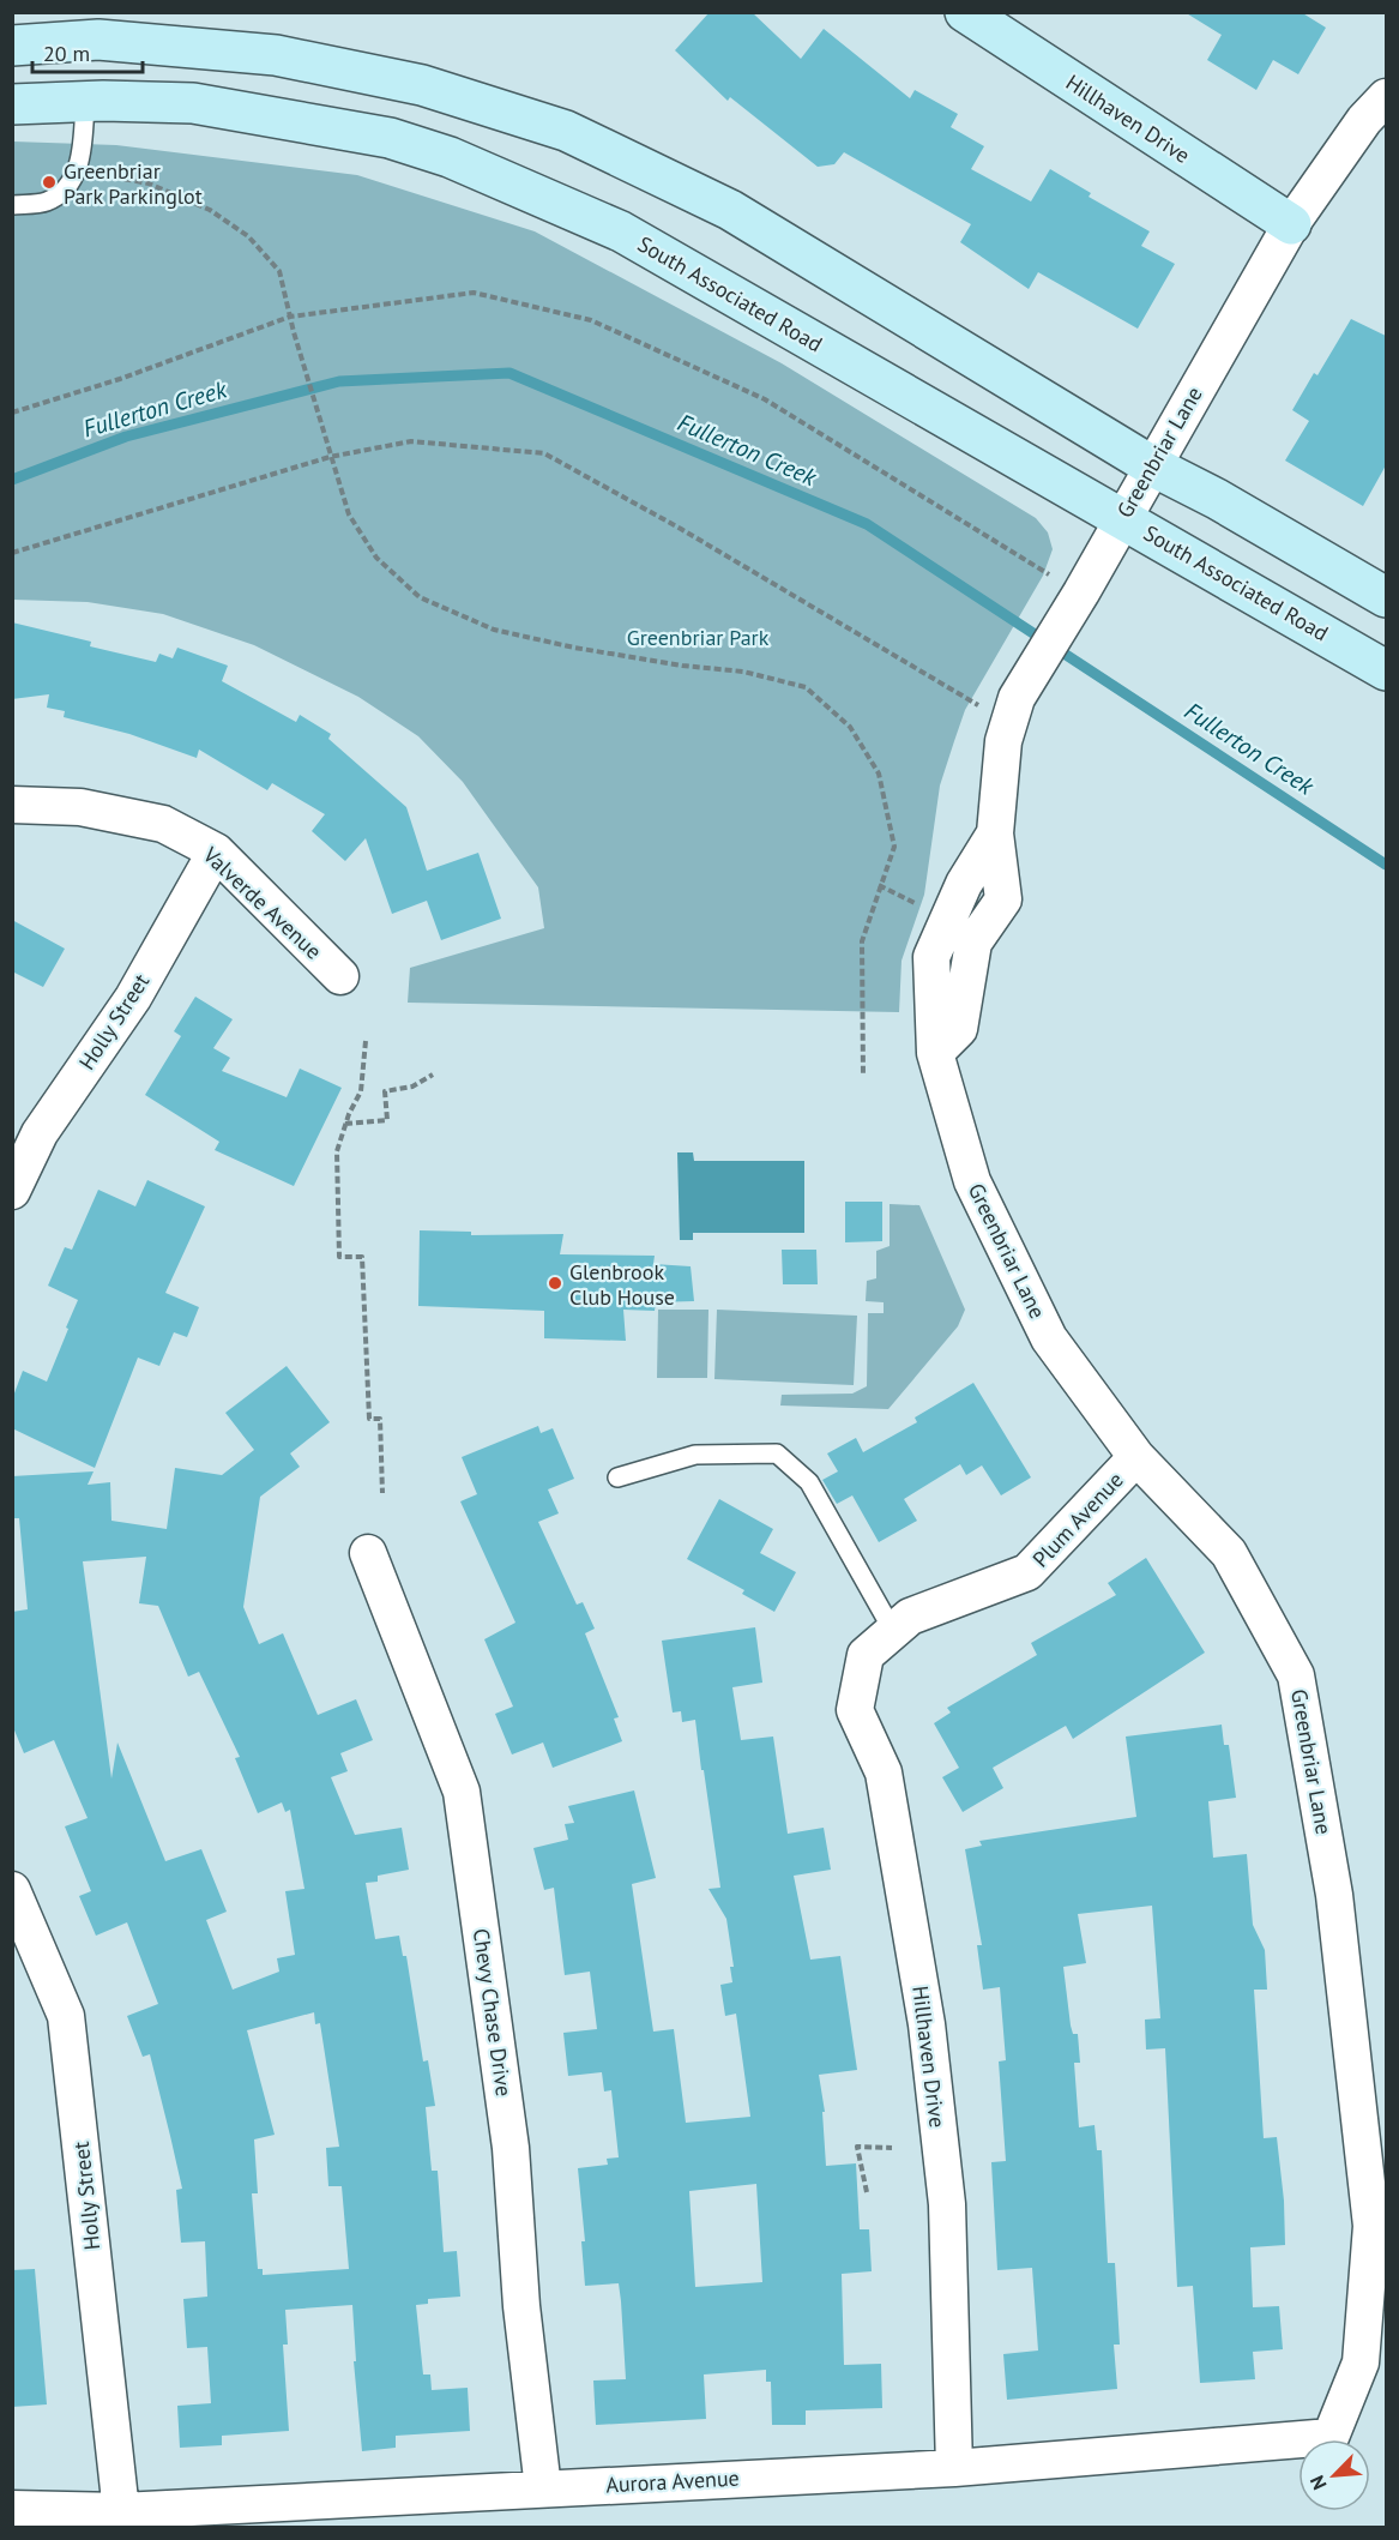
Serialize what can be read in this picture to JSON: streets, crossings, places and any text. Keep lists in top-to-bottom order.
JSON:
{
  "streets": {
    "street": [
      "Hillhaven Drive",
      "South Associated Road",
      "Greenbriar Lane",
      "Valverde Avenue",
      "Holly Street",
      "Plum Avenue",
      "Chevy Chase Drive",
      "Aurora Avenue"
    ]
  },
  "crossings": [
    ["Hillhaven Drive", "Greenbriar Lane"],
    ["Hillhaven Drive", "Plum Avenue"],
    ["Hillhaven Drive", "Aurora Avenue"],
    ["South Associated Road", "Greenbriar Lane"],
    ["Greenbriar Lane", "Plum Avenue"],
    ["Greenbriar Lane", "Aurora Avenue"],
    ["Valverde Avenue", "Holly Street"],
    ["Holly Street", "Aurora Avenue"],
    ["Chevy Chase Drive", "Aurora Avenue"]
  ],
  "water": ["Fullerton Creek"],
  "parks": ["Greenbriar Park"],
  "places": ["Greenbriar Park Parkinglot", "Glenbrook Club House"],
  "scale_bar": "20 m",
  "north": "bottom left"
}
